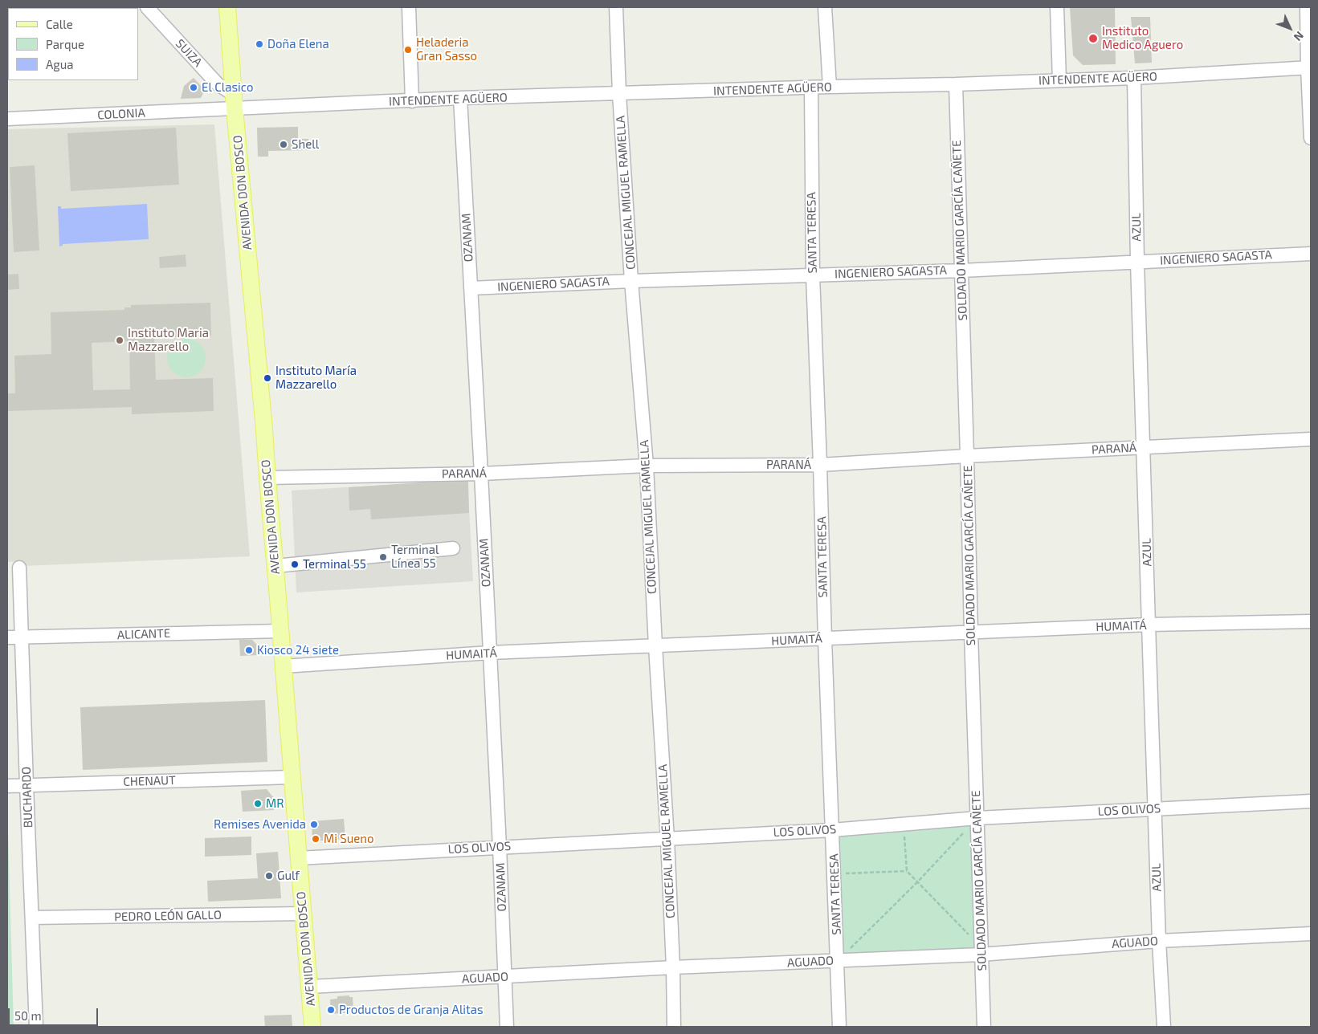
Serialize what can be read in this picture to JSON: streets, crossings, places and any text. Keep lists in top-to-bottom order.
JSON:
{
  "streets": {
    "main road": ["AVENIDA DON BOSCO"],
    "street": [
      "SUIZA",
      "INTENDENTE AGÜERO",
      "COLONIA",
      "CONCEJAL MIGUEL RAMELLA",
      "AZUL",
      "SOLDADO MARIO GARCÍA CAÑETE",
      "SANTA TERESA",
      "OZANAM",
      "INGENIERO SAGASTA",
      "PARANÁ",
      "HUMAITÁ",
      "ALICANTE",
      "CHENAUT",
      "BUCHARDO",
      "LOS OLIVOS",
      "PEDRO LEÓN GALLO",
      "AGUADO"
    ]
  },
  "crossings": [
    ["SUIZA", "INTENDENTE AGÜERO"],
    ["SUIZA", "COLONIA"],
    ["SUIZA", "AVENIDA DON BOSCO"],
    ["INTENDENTE AGÜERO", "COLONIA"],
    ["INTENDENTE AGÜERO", "AVENIDA DON BOSCO"],
    ["INTENDENTE AGÜERO", "CONCEJAL MIGUEL RAMELLA"],
    ["INTENDENTE AGÜERO", "AZUL"],
    ["INTENDENTE AGÜERO", "SOLDADO MARIO GARCÍA CAÑETE"],
    ["INTENDENTE AGÜERO", "SANTA TERESA"],
    ["INTENDENTE AGÜERO", "OZANAM"],
    ["COLONIA", "AVENIDA DON BOSCO"],
    ["AVENIDA DON BOSCO", "PARANÁ"],
    ["AVENIDA DON BOSCO", "HUMAITÁ"],
    ["AVENIDA DON BOSCO", "ALICANTE"],
    ["AVENIDA DON BOSCO", "CHENAUT"],
    ["AVENIDA DON BOSCO", "LOS OLIVOS"],
    ["AVENIDA DON BOSCO", "PEDRO LEÓN GALLO"],
    ["AVENIDA DON BOSCO", "AGUADO"],
    ["CONCEJAL MIGUEL RAMELLA", "INGENIERO SAGASTA"],
    ["CONCEJAL MIGUEL RAMELLA", "PARANÁ"],
    ["CONCEJAL MIGUEL RAMELLA", "HUMAITÁ"],
    ["CONCEJAL MIGUEL RAMELLA", "LOS OLIVOS"],
    ["CONCEJAL MIGUEL RAMELLA", "AGUADO"],
    ["AZUL", "INGENIERO SAGASTA"],
    ["AZUL", "PARANÁ"],
    ["AZUL", "HUMAITÁ"],
    ["AZUL", "LOS OLIVOS"],
    ["AZUL", "AGUADO"],
    ["SOLDADO MARIO GARCÍA CAÑETE", "INGENIERO SAGASTA"],
    ["SOLDADO MARIO GARCÍA CAÑETE", "PARANÁ"],
    ["SOLDADO MARIO GARCÍA CAÑETE", "HUMAITÁ"],
    ["SOLDADO MARIO GARCÍA CAÑETE", "LOS OLIVOS"],
    ["SOLDADO MARIO GARCÍA CAÑETE", "AGUADO"],
    ["SANTA TERESA", "INGENIERO SAGASTA"],
    ["SANTA TERESA", "PARANÁ"],
    ["SANTA TERESA", "HUMAITÁ"],
    ["SANTA TERESA", "LOS OLIVOS"],
    ["SANTA TERESA", "AGUADO"],
    ["OZANAM", "INGENIERO SAGASTA"],
    ["OZANAM", "PARANÁ"],
    ["OZANAM", "HUMAITÁ"],
    ["OZANAM", "LOS OLIVOS"],
    ["OZANAM", "AGUADO"],
    ["ALICANTE", "BUCHARDO"],
    ["CHENAUT", "BUCHARDO"],
    ["BUCHARDO", "PEDRO LEÓN GALLO"]
  ],
  "places": [
    "Instituto Medico Aguero",
    "Doña Elena",
    "Heladeria Gran Sasso",
    "El Clasico",
    "Shell",
    "Instituto Maria Mazzarello",
    "Instituto María Mazzarello",
    "Terminal Línea 55",
    "Terminal 55",
    "Kiosco 24 siete",
    "MR",
    "Remises Avenida",
    "Mi Sueno",
    "Gulf",
    "Productos de Granja Alitas"
  ],
  "legend": ["Calle", "Parque", "Agua"],
  "scale_bar": "50 m",
  "north": "bottom right"
}
